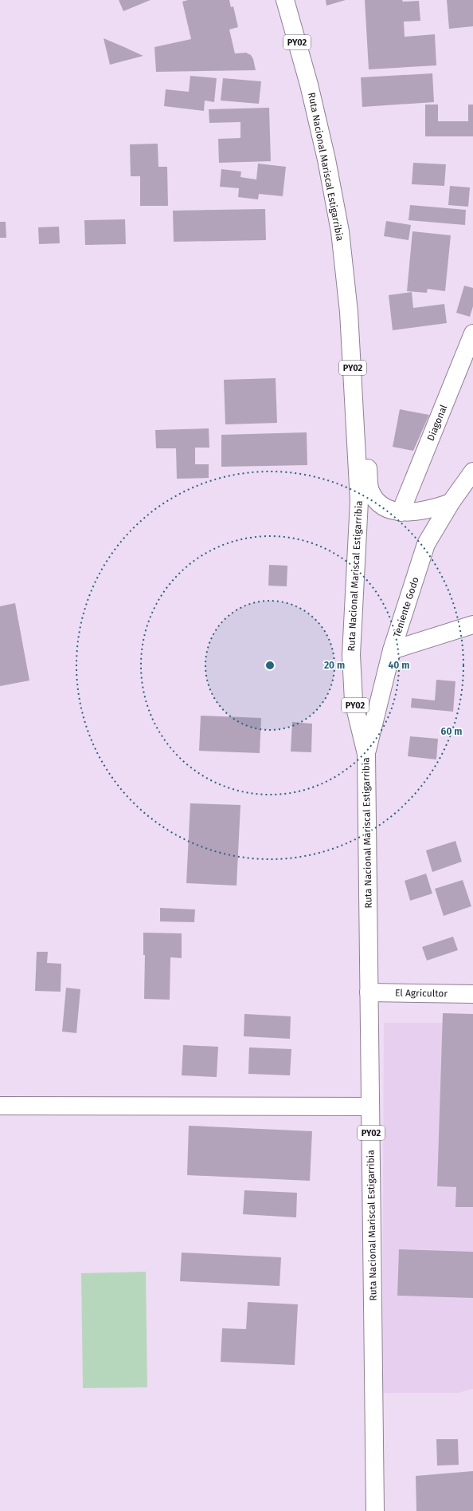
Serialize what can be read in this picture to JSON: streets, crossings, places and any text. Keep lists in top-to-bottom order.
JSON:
{
  "streets": {
    "main road": [
      "PY02",
      "Ruta Nacional Mariscal Estigarribia",
      "Diagonal",
      "Teniente Godo",
      "El Agricultor"
    ]
  },
  "crossings": [
    ["Ruta Nacional Mariscal Estigarribia", "Teniente Godo"],
    ["Ruta Nacional Mariscal Estigarribia", "El Agricultor"]
  ],
  "rings": ["20 m", "40 m", "60 m"]
}
